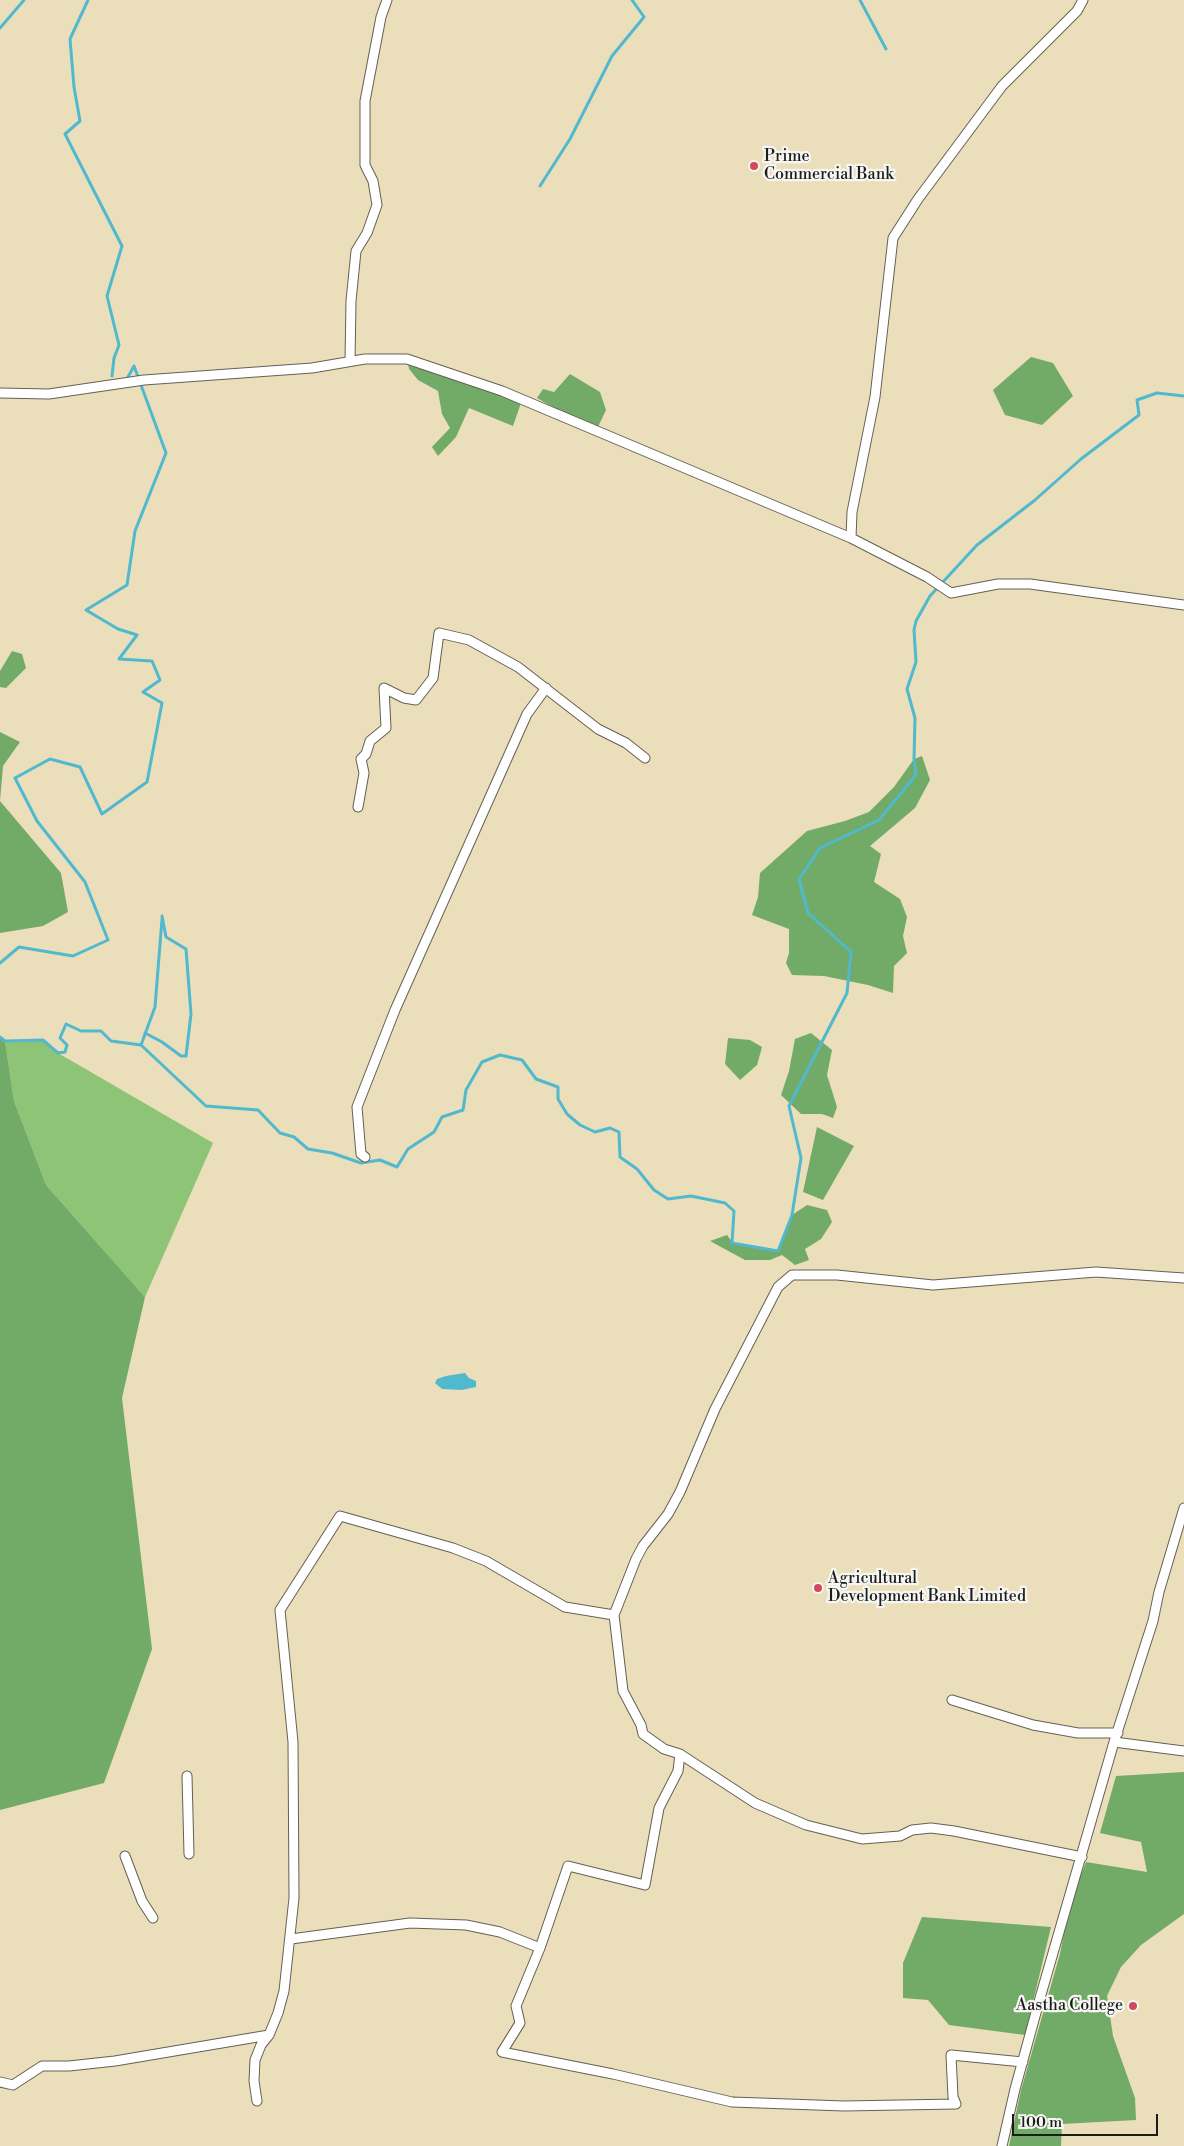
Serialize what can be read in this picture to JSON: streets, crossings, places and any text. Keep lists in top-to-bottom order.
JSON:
{
  "places": ["Prime Commercial Bank", "Agricultural Development Bank Limited", "Aastha College"],
  "scale_bar": "100 m"
}
